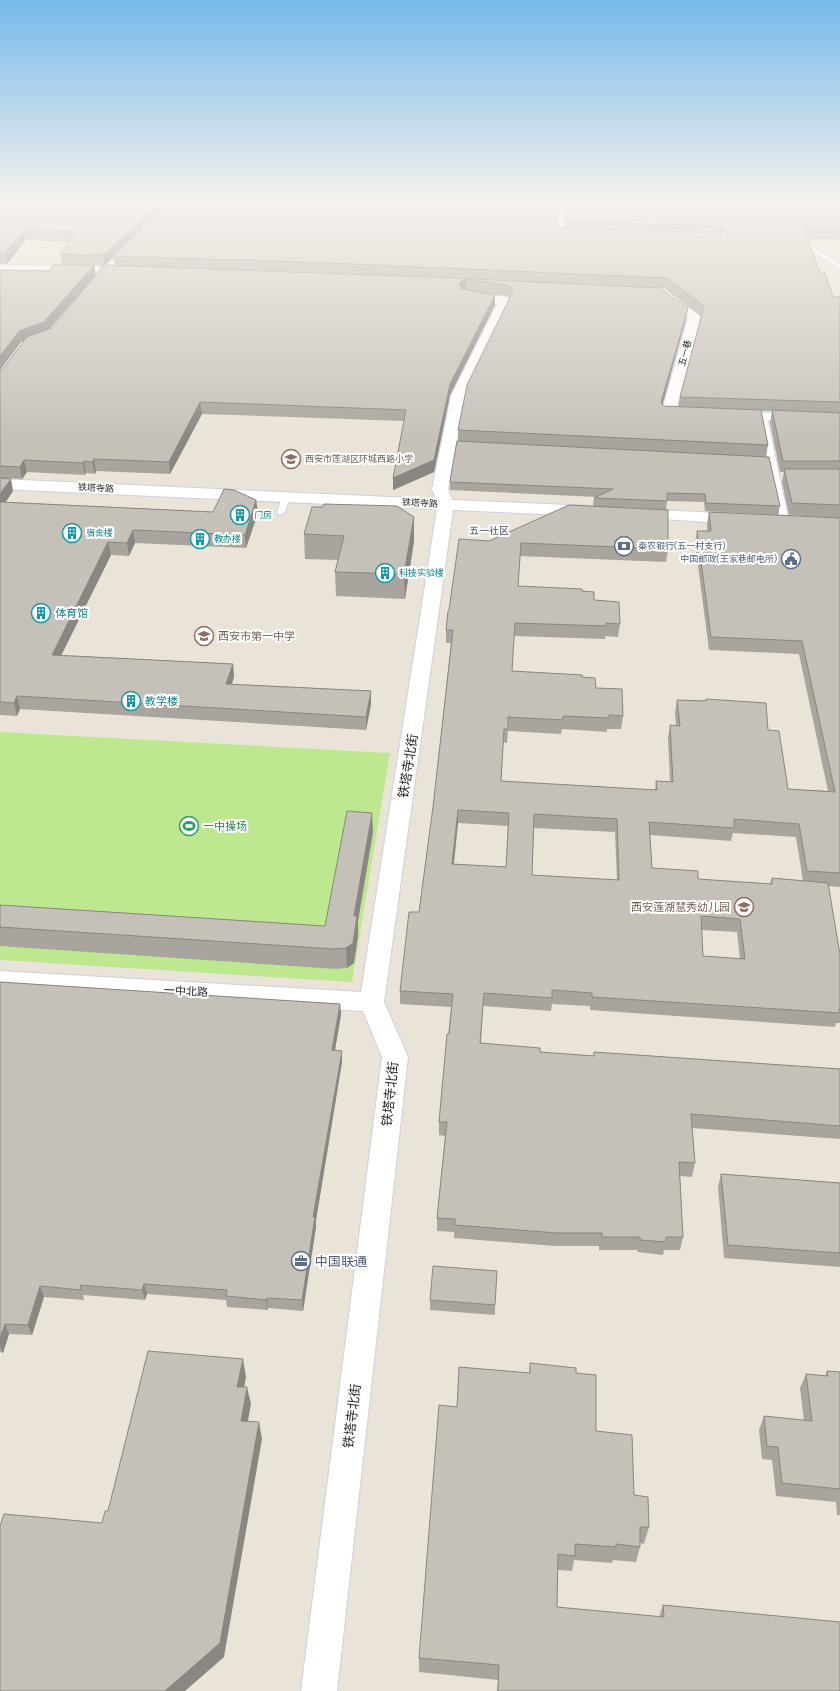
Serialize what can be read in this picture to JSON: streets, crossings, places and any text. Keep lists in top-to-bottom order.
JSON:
{
  "streets": {
    "street": [
      "五一巷",
      "铁塔寺路",
      "铁塔寺北街",
      "一中北路"
    ]
  },
  "crossings": [
    ["铁塔寺路", "铁塔寺北街"],
    ["铁塔寺北街", "一中北路"]
  ],
  "districts": ["五一社区"],
  "places": {
    "school or university": ["西安市莲湖区环城西路小学", "西安市第一中学", "西安莲湖慧秀幼儿园"],
    "building": [
      "门房",
      "宿舍楼",
      "教办楼",
      "科技实验楼",
      "体育馆",
      "教学楼"
    ],
    "bank": ["秦农银行(五一村支行)"],
    "public building": ["中国邮政(王家巷邮电所)"],
    "sports": ["一中操场"],
    "office": ["中国联通"]
  }
}
